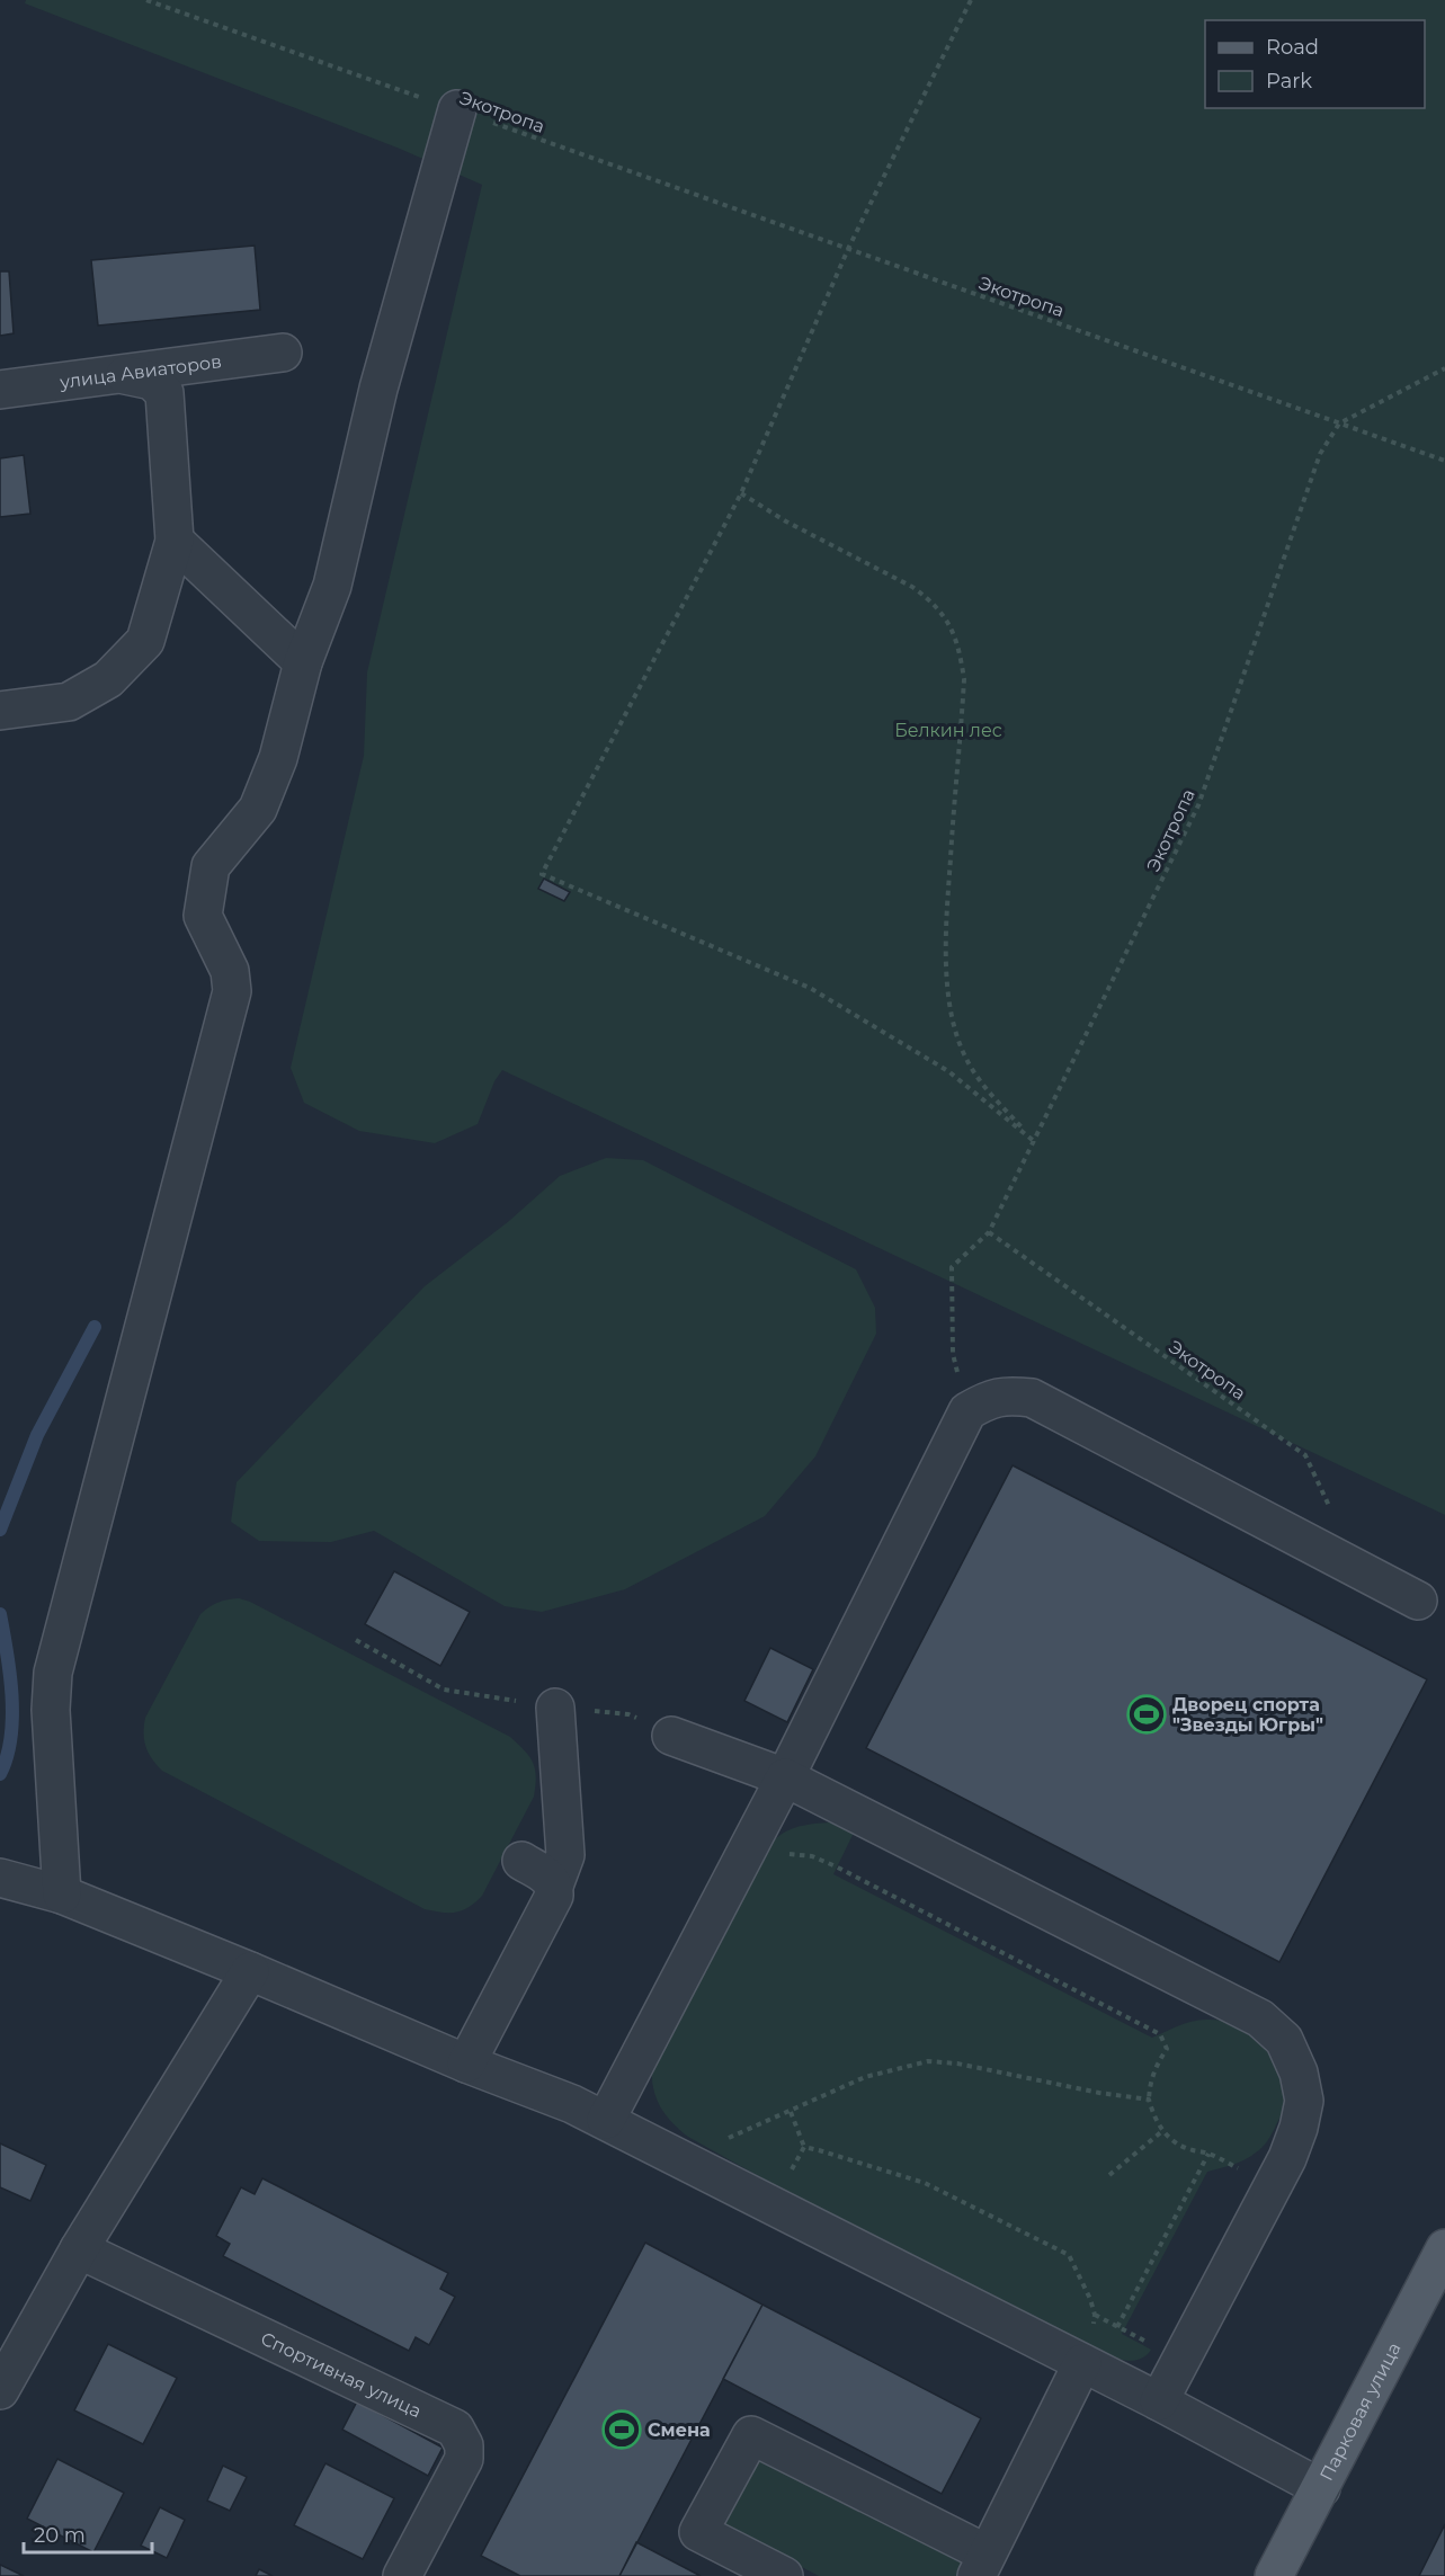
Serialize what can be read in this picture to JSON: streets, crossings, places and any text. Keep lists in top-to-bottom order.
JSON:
{
  "streets": {
    "main road": ["Парковая улица"],
    "street": ["улица Авиаторов", "Спортивная улица"],
    "path": ["Экотропа"]
  },
  "parks": ["Белкин лес"],
  "places": {
    "sports": ["Дворец спорта \"Звезды Югры\"", "Смена"]
  },
  "legend": ["Road", "Park"],
  "scale_bar": "20 m"
}
